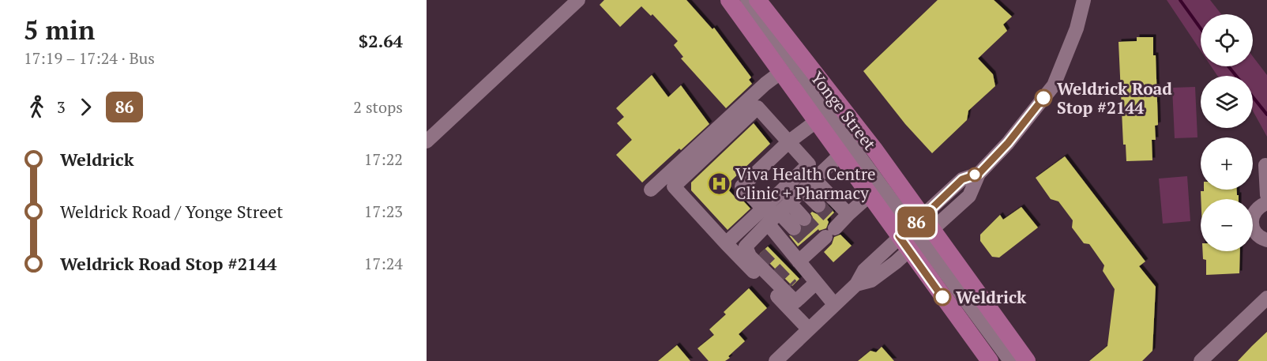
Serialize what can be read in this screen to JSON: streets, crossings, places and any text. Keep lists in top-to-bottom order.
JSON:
{
  "streets": {
    "main road": ["Yonge Street"]
  },
  "places": {
    "other": ["Weldrick Road Stop #2144", "Weldrick"],
    "hospital": ["Viva Health Centre Clinic + Pharmacy"]
  },
  "lines": ["bus line 86"],
  "page": {
    "heading": ["5 min", "17:19 – 17:24 · Bus", "$2.64"],
    "on_map": "86",
    "map_buttons": ["+", "−"],
    "legs": ["3", "86", "2 stops"],
    "list": [
      {
        "name": "Weldrick",
        "value": "17:22"
      },
      {
        "name": "Weldrick Road / Yonge Street",
        "value": "17:23"
      },
      {
        "name": "Weldrick Road Stop #2144",
        "value": "17:24"
      }
    ]
  }
}
